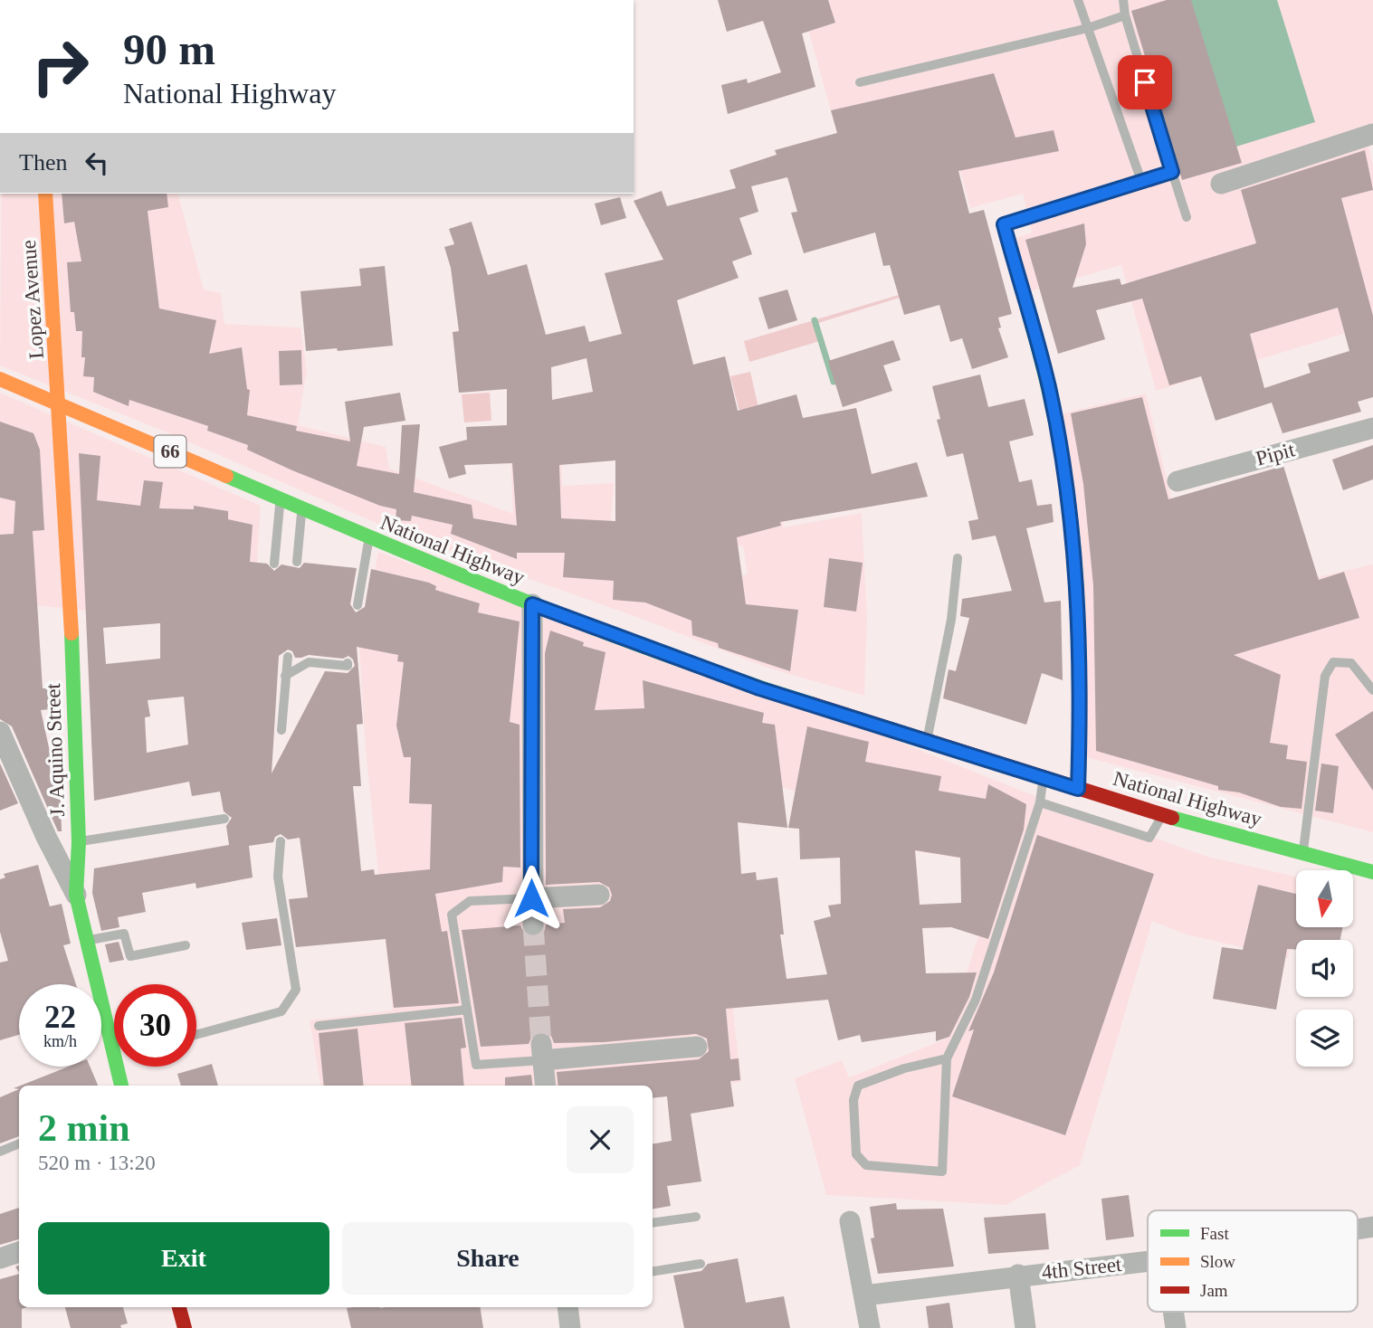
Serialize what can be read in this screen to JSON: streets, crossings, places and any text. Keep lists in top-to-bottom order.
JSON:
{
  "streets": {
    "main road": [
      "Lopez Avenue",
      "66",
      "National Highway",
      "J. Aquino Street"
    ],
    "street": ["Pipit", "4th Street"]
  },
  "crossings": [
    ["Lopez Avenue", "National Highway"],
    ["Lopez Avenue", "J. Aquino Street"],
    ["National Highway", "J. Aquino Street"]
  ],
  "legend": ["Fast", "Slow", "Jam"],
  "north": "bottom",
  "page": {
    "turn": ["90 m", "National Highway"],
    "then": "Then",
    "speed": "22 km/h",
    "limit": "30",
    "heading": ["2 min", "520 m · 13:20"],
    "buttons": ["Exit", "Share"]
  }
}
